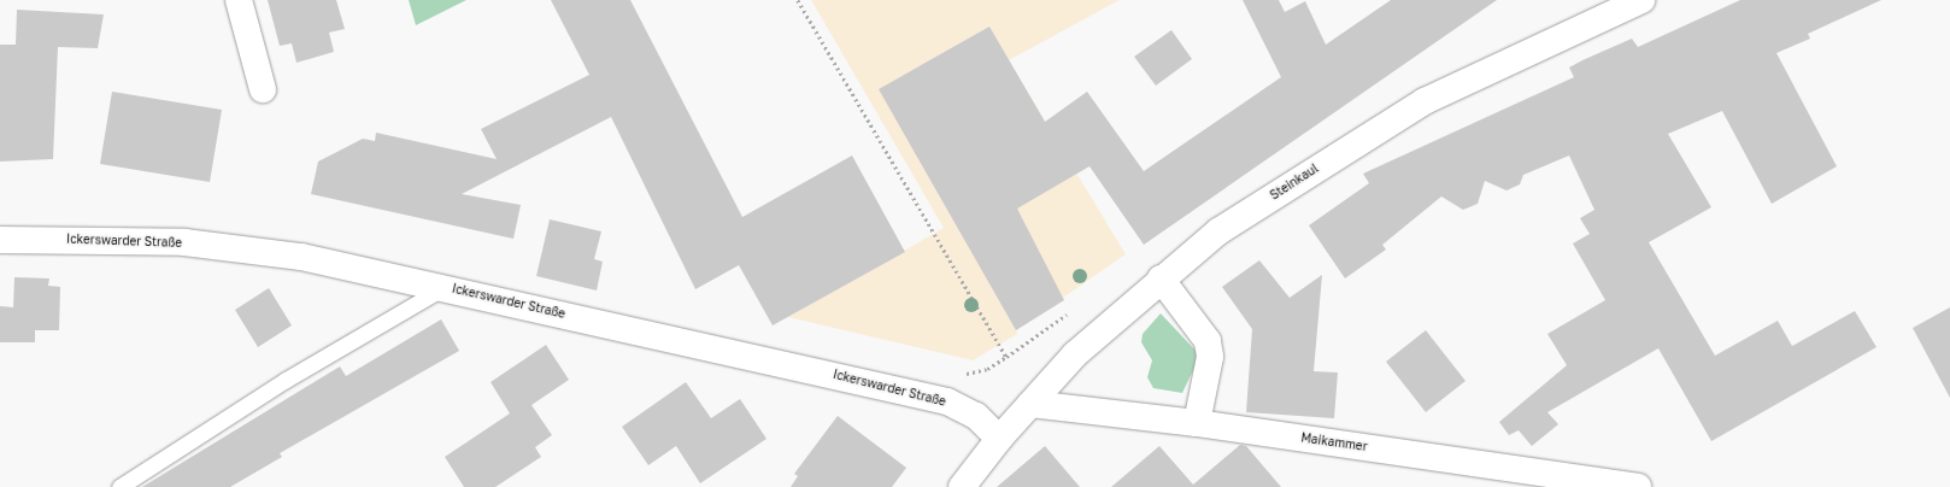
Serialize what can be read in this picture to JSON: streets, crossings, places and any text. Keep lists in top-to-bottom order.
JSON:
{
  "streets": {
    "street": ["Steinkaul", "Ickerswarder Straße", "Maikammer"]
  },
  "crossings": [
    ["Steinkaul", "Ickerswarder Straße"],
    ["Steinkaul", "Maikammer"]
  ]
}
